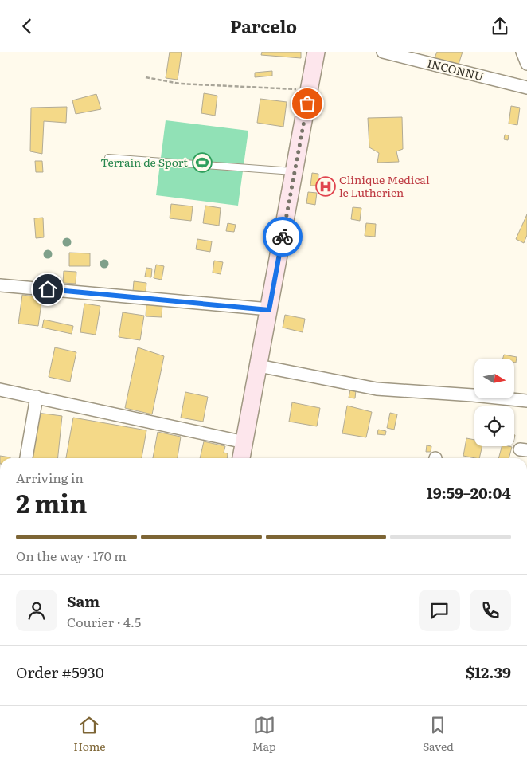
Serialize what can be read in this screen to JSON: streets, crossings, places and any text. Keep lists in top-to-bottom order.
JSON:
{
  "streets": {
    "street": ["INCONNU"]
  },
  "places": {
    "sports": ["Terrain de Sport"],
    "hospital": ["Clinique Medical le Lutherien"]
  },
  "north": "right",
  "page": {
    "header": "Parcelo",
    "heading": ["2 min", "Arriving in", "19:59–20:04"],
    "panel": [
      "Sam",
      "Courier · 4.5",
      "Order #5930",
      "$12.39"
    ],
    "bar": "On the way · 170 m",
    "tabs": ["Home", "Map", "Saved"]
  }
}
